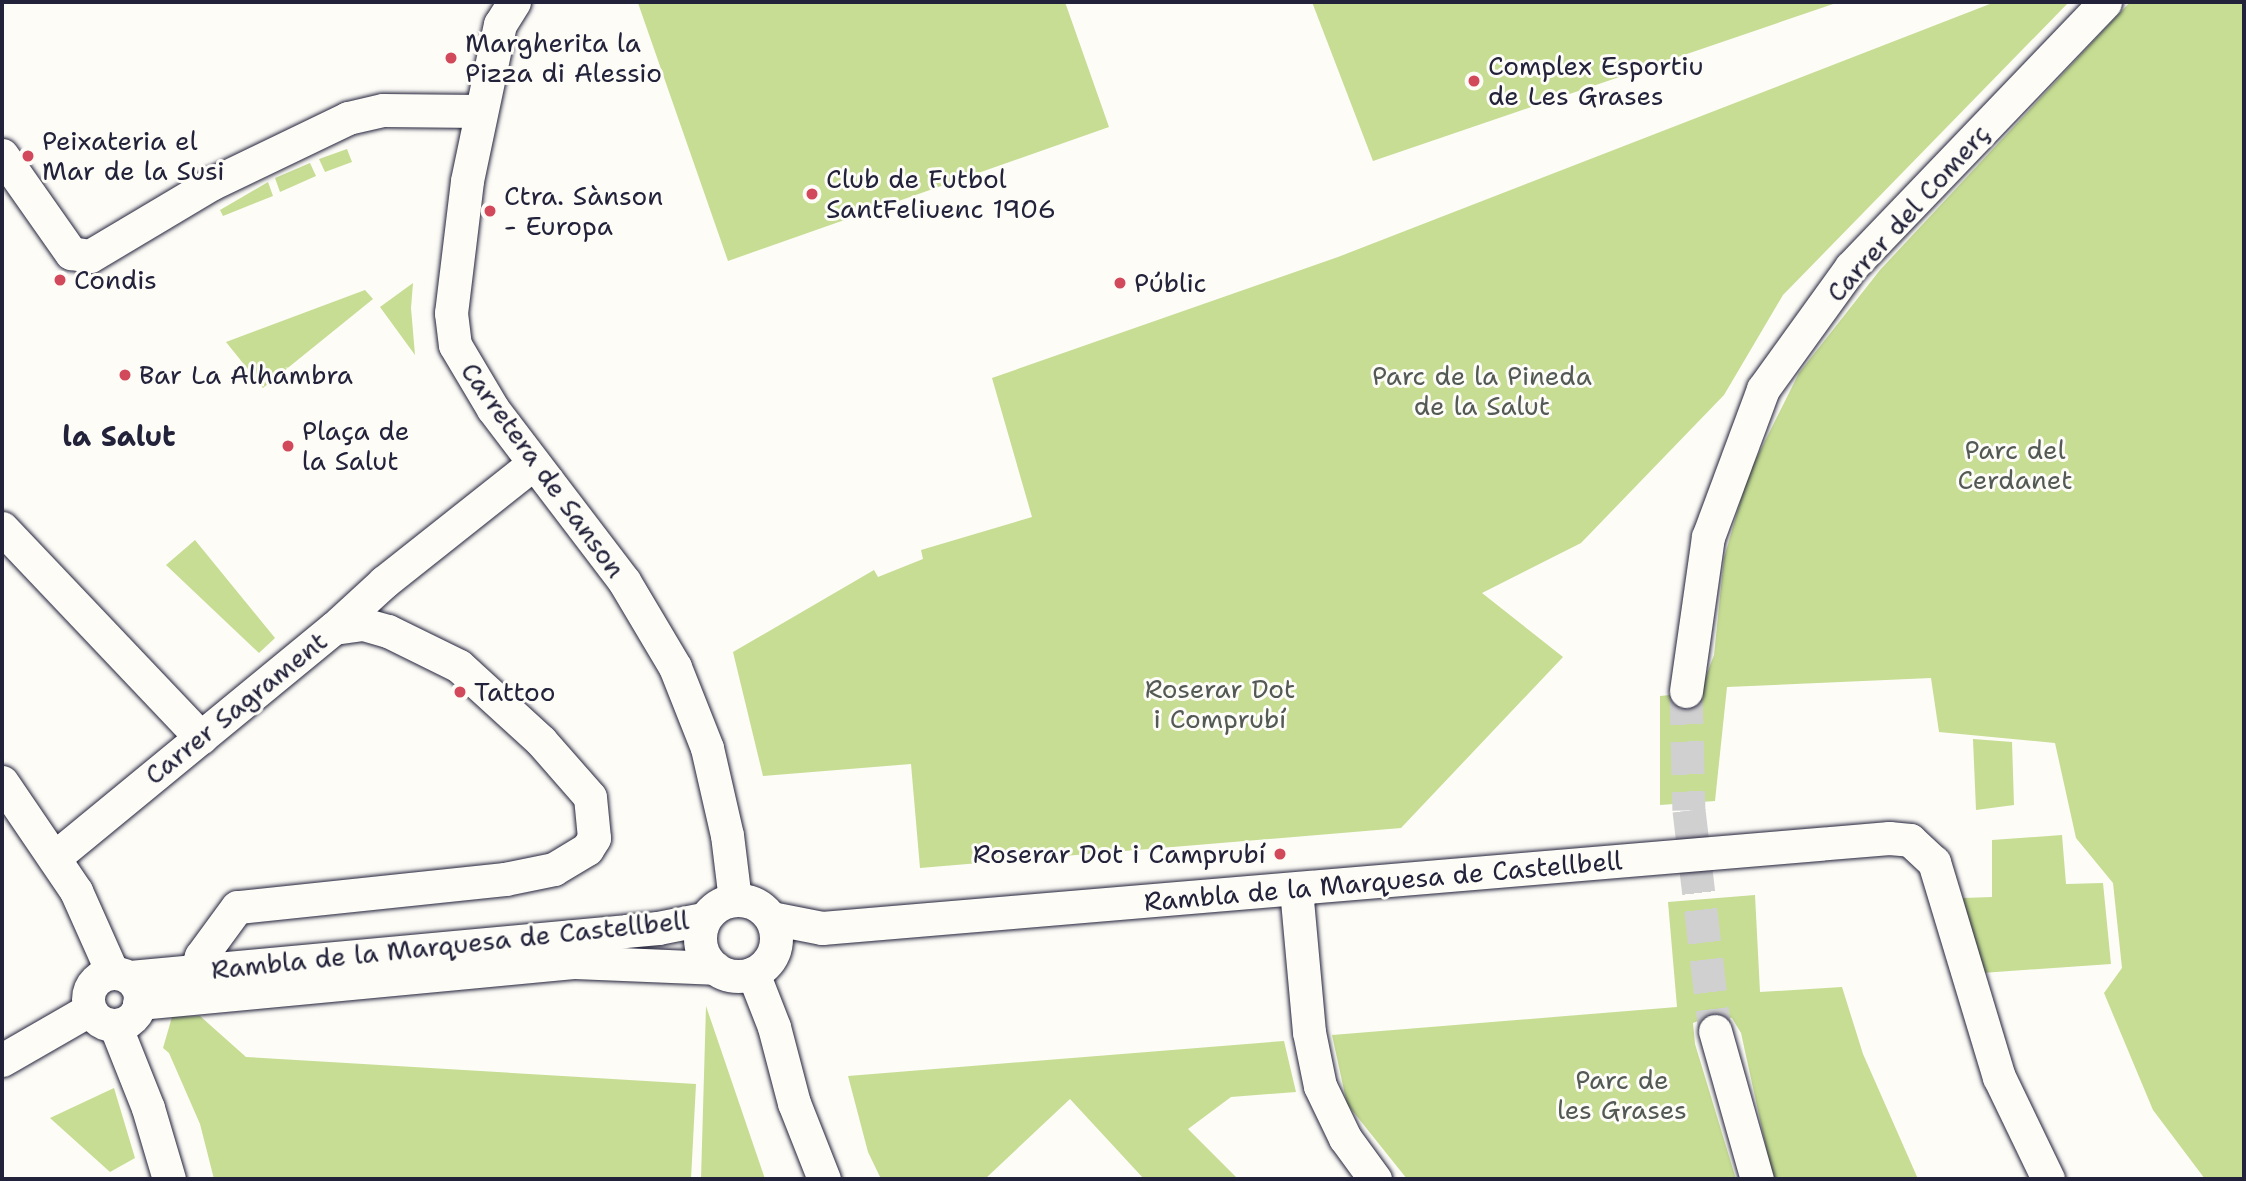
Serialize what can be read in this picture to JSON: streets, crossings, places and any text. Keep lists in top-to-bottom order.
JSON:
{
  "streets": {
    "street": [
      "Carrer del Comerç",
      "Carretera de Sanson",
      "Carrer Sagrament",
      "Rambla de la Marquesa de Castellbell"
    ]
  },
  "crossings": [
    ["Carretera de Sanson", "Rambla de la Marquesa de Castellbell"],
    ["Carrer Sagrament", "Rambla de la Marquesa de Castellbell"]
  ],
  "districts": ["la Salut"],
  "parks": [
    "Parc de la Pineda de la Salut",
    "Parc del Cerdanet",
    "Roserar Dot i Comprubí",
    "Parc de les Grases"
  ],
  "places": [
    "Margherita la Pizza di Alessio",
    "Complex Esportiu de Les Grases",
    "Peixateria el Mar de la Susi",
    "Club de Futbol SantFeliuenc 1906",
    "Ctra. Sànson - Europa",
    "Condis",
    "Públic",
    "Bar La Alhambra",
    "Plaça de la Salut",
    "Tattoo",
    "Roserar Dot i Camprubí"
  ]
}
